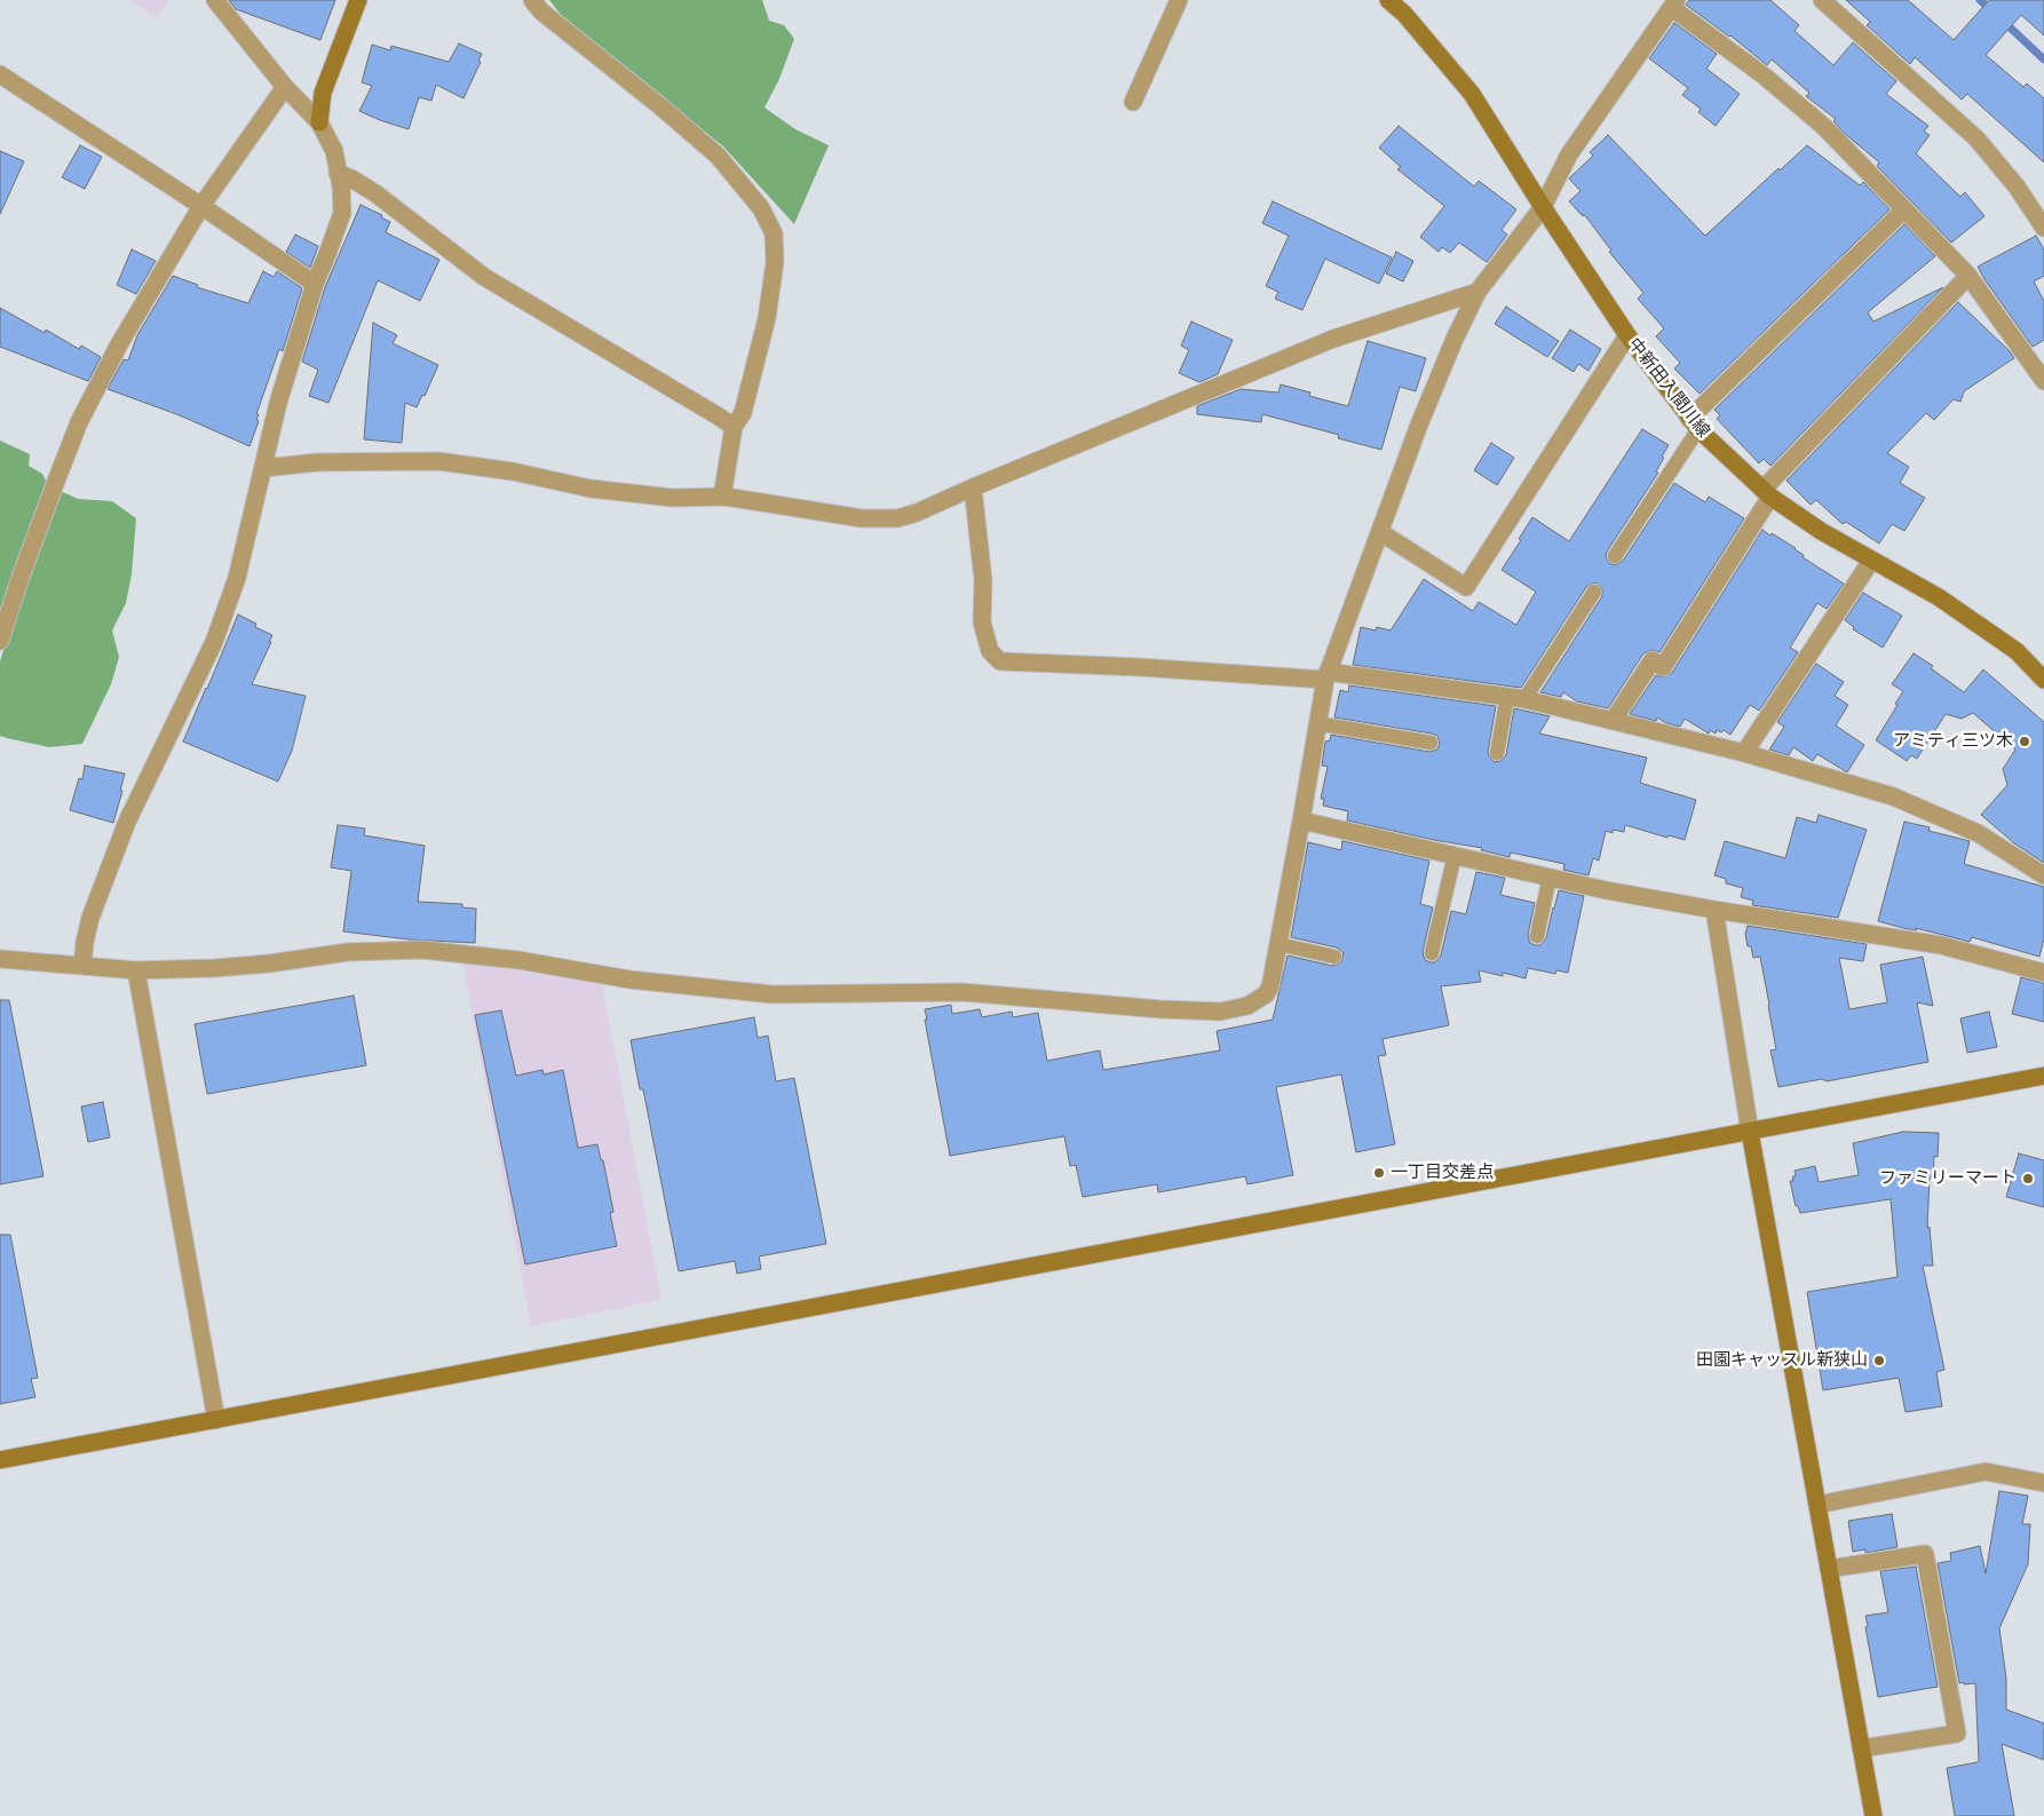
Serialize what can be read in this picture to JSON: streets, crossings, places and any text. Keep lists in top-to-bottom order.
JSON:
{
  "streets": {
    "street": ["中新田入間川線"]
  },
  "places": [
    "アミティ三ツ木",
    "一丁目交差点",
    "ファミリーマート",
    "田園キャッスル新狭山"
  ]
}
